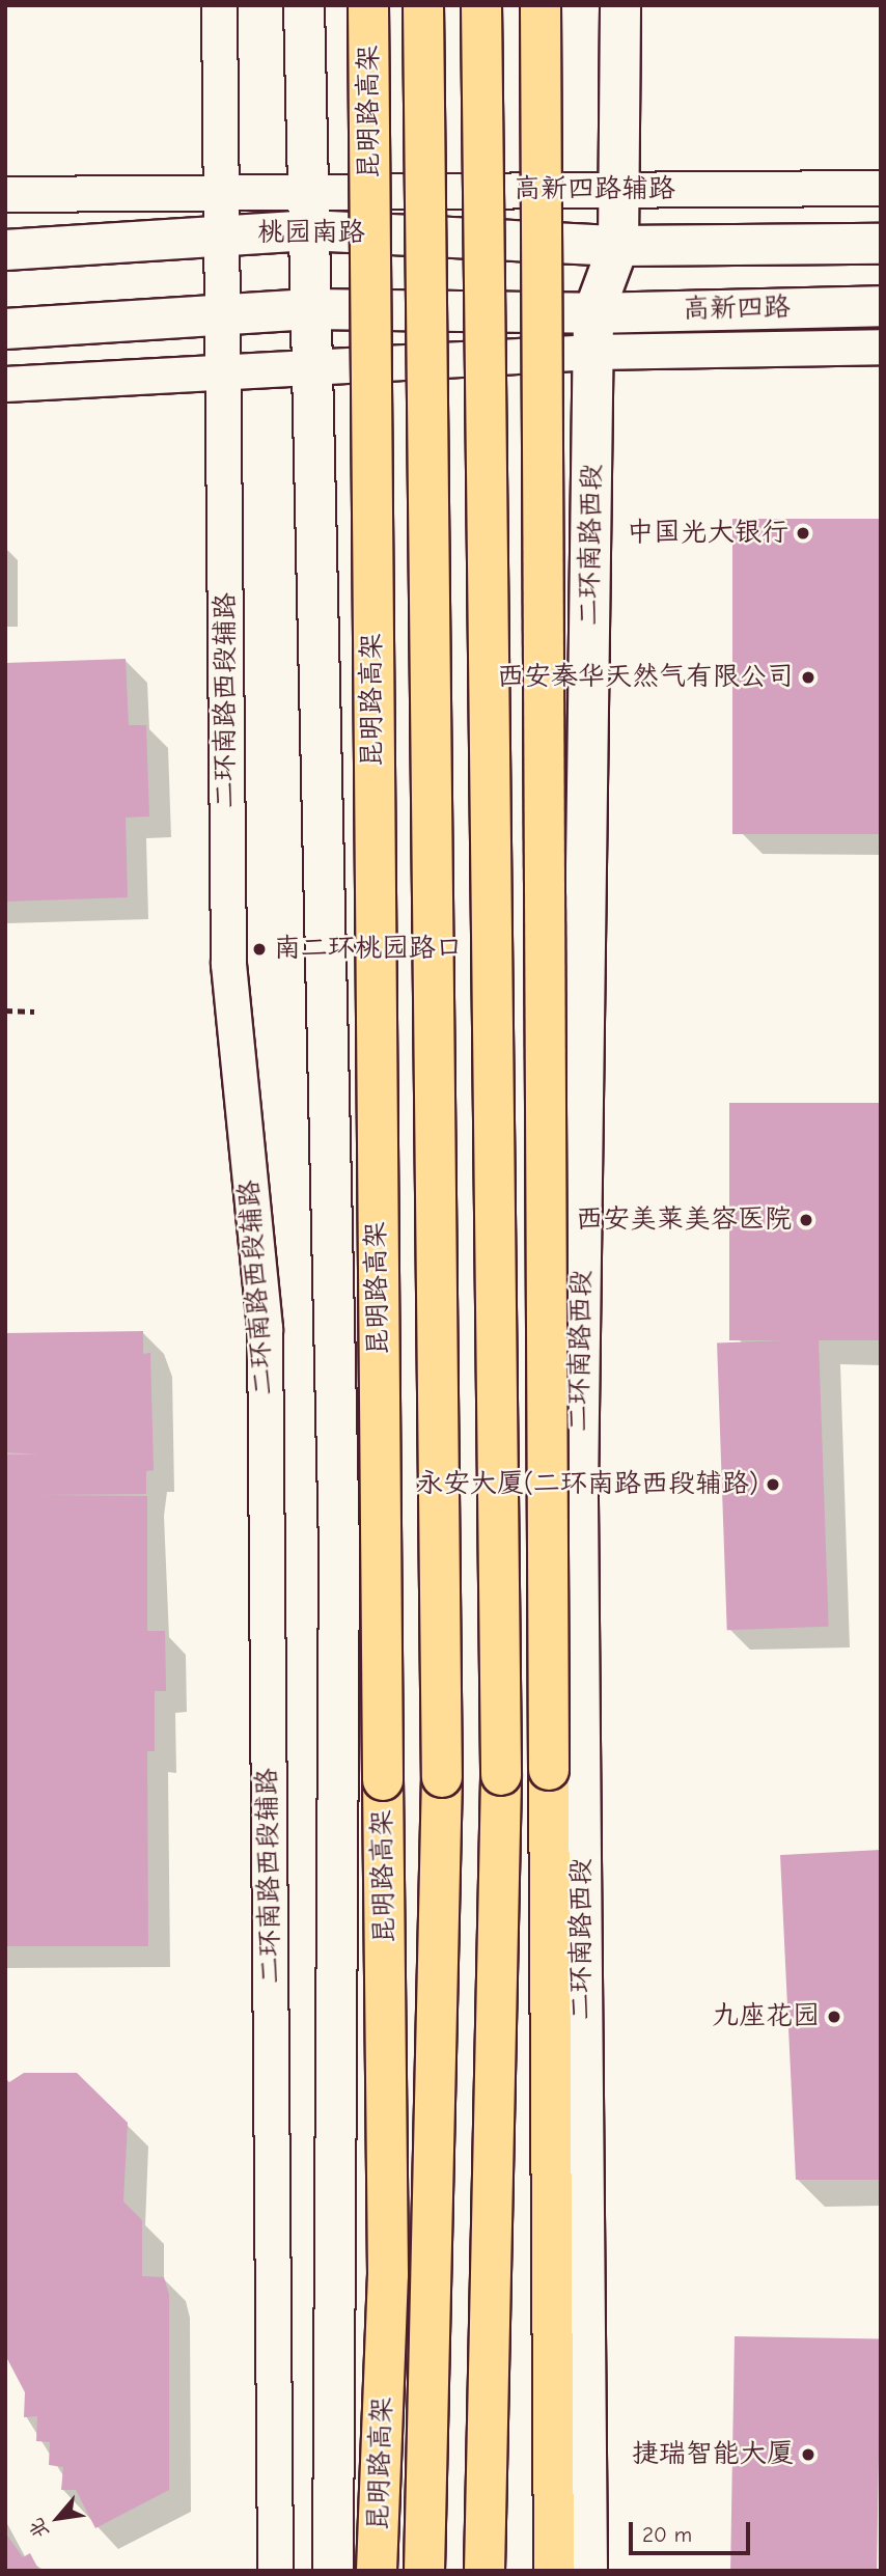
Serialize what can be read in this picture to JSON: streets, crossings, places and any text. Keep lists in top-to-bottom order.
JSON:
{
  "streets": {
    "highway": ["昆明路高架"],
    "main road": ["桃园南路", "高新四路", "二环南路西段"],
    "street": ["高新四路辅路", "二环南路西段辅路"]
  },
  "crossings": [
    ["高新四路辅路", "桃园南路"],
    ["高新四路辅路", "二环南路西段"],
    ["高新四路辅路", "二环南路西段辅路"],
    ["桃园南路", "二环南路西段"],
    ["桃园南路", "二环南路西段辅路"],
    ["高新四路", "二环南路西段"]
  ],
  "places": [
    "中国光大银行",
    "西安秦华天然气有限公司",
    "南二环桃园路口",
    "西安美莱美容医院",
    "永安大厦(二环南路西段辅路)",
    "九座花园",
    "捷瑞智能大厦"
  ],
  "scale_bar": "20 m",
  "north": "bottom left"
}
